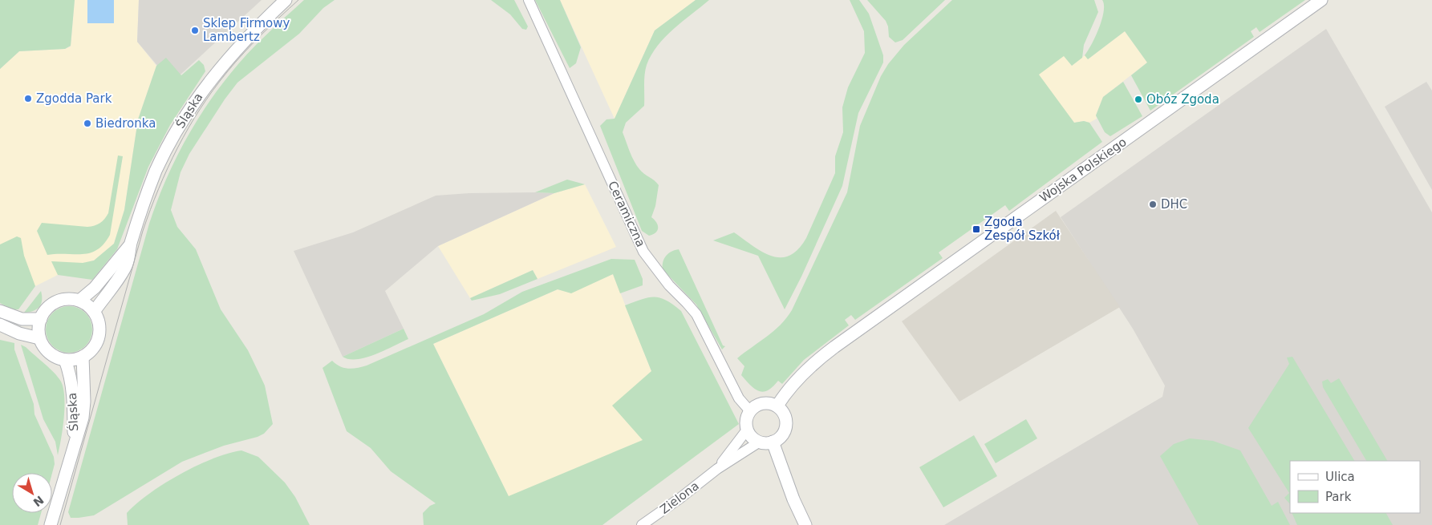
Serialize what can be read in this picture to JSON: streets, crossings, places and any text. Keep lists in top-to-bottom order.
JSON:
{
  "streets": {
    "street": [
      "Śląska",
      "Wojska Polskiego",
      "Ceramiczna",
      "Zielona"
    ]
  },
  "crossings": [
    ["Wojska Polskiego", "Ceramiczna"],
    ["Wojska Polskiego", "Zielona"],
    ["Ceramiczna", "Zielona"]
  ],
  "places": {
    "other": [
      "Sklep Firmowy Lambertz",
      "Zgodda Park",
      "Obóz Zgoda",
      "Biedronka",
      "DHC"
    ],
    "transit": ["Zgoda Zespół Szkół"]
  },
  "legend": ["Ulica", "Park"],
  "north": "bottom right"
}
